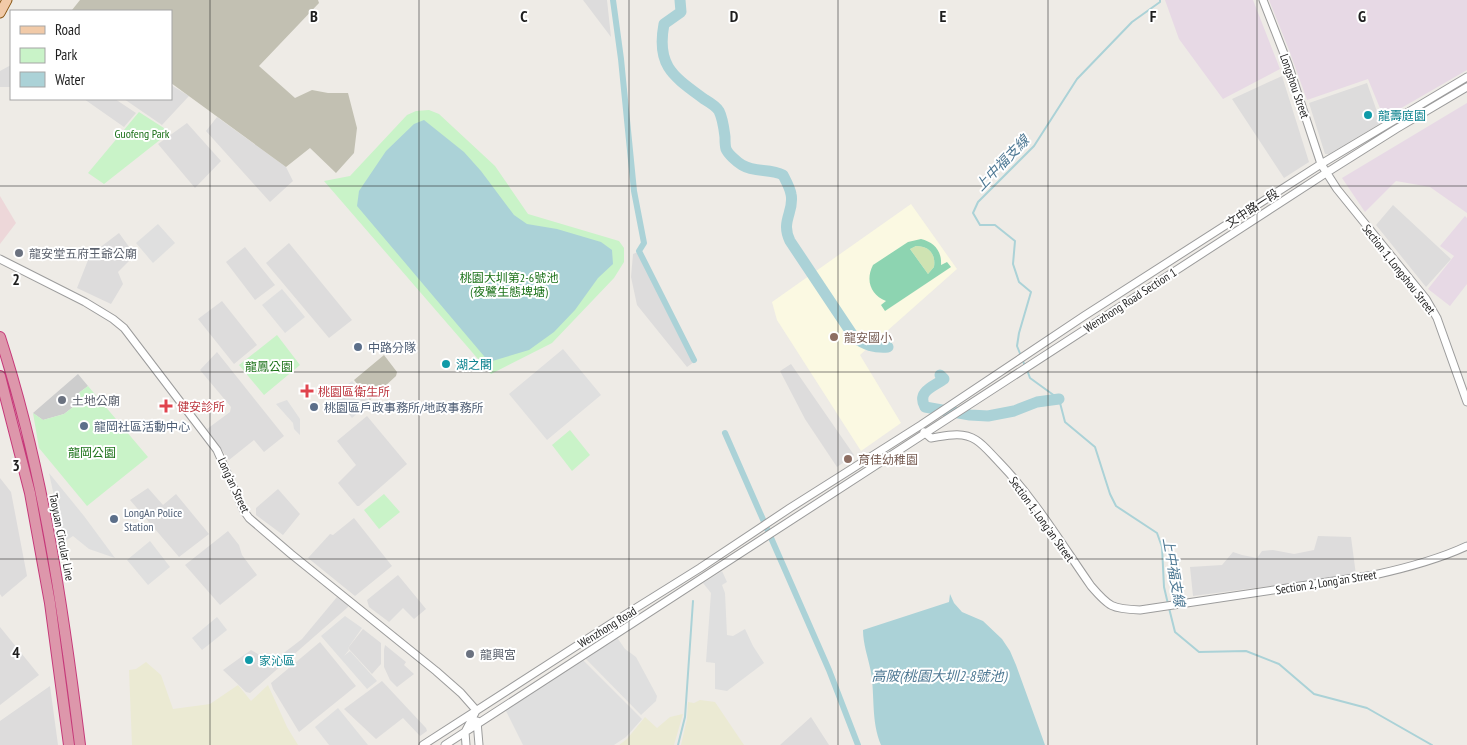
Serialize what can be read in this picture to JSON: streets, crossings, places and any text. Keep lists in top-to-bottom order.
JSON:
{
  "streets": {
    "highway": ["Taoyuan Circular Line"],
    "street": [
      "Longshou Street",
      "文中路一段",
      "Section 1, Longshou Street",
      "Wenzhong Road Section 1",
      "Long'an Street",
      "Section 1, Long'an Street",
      "Section 2, Long'an Street",
      "Wenzhong Road"
    ]
  },
  "crossings": [
    ["Longshou Street", "文中路一段"],
    ["Longshou Street", "Section 1, Longshou Street"],
    ["Longshou Street", "Wenzhong Road Section 1"],
    ["文中路一段", "Wenzhong Road"],
    ["Section 1, Longshou Street", "Wenzhong Road Section 1"],
    ["Wenzhong Road Section 1", "Section 1, Long'an Street"],
    ["Wenzhong Road Section 1", "Wenzhong Road"],
    ["Long'an Street", "Wenzhong Road"],
    ["Section 1, Long'an Street", "Section 2, Long'an Street"]
  ],
  "water": ["上中福支線", "高陂(桃園大圳2-8號池)"],
  "parks": [
    "Guofeng Park",
    "桃園大圳第2-6號池 (夜鷺生態埤塘)",
    "龍鳳公園",
    "龍岡公園"
  ],
  "places": {
    "other": [
      "龍壽庭園",
      "龍安堂五府王爺公廟",
      "龍安國小",
      "中路分隊",
      "湖之閣",
      "土地公廟",
      "桃園區戶政事務所/地政事務所",
      "龍岡社區活動中心",
      "育佳幼稚園",
      "LongAn Police Station",
      "龍興宮",
      "家沁區"
    ],
    "health": ["桃園區衛生所", "健安診所"]
  },
  "legend": ["Road", "Park", "Water"],
  "grid": {
    "columns": [
      "B",
      "C",
      "D",
      "E",
      "F",
      "G"
    ],
    "rows": ["2", "3", "4"]
  }
}
